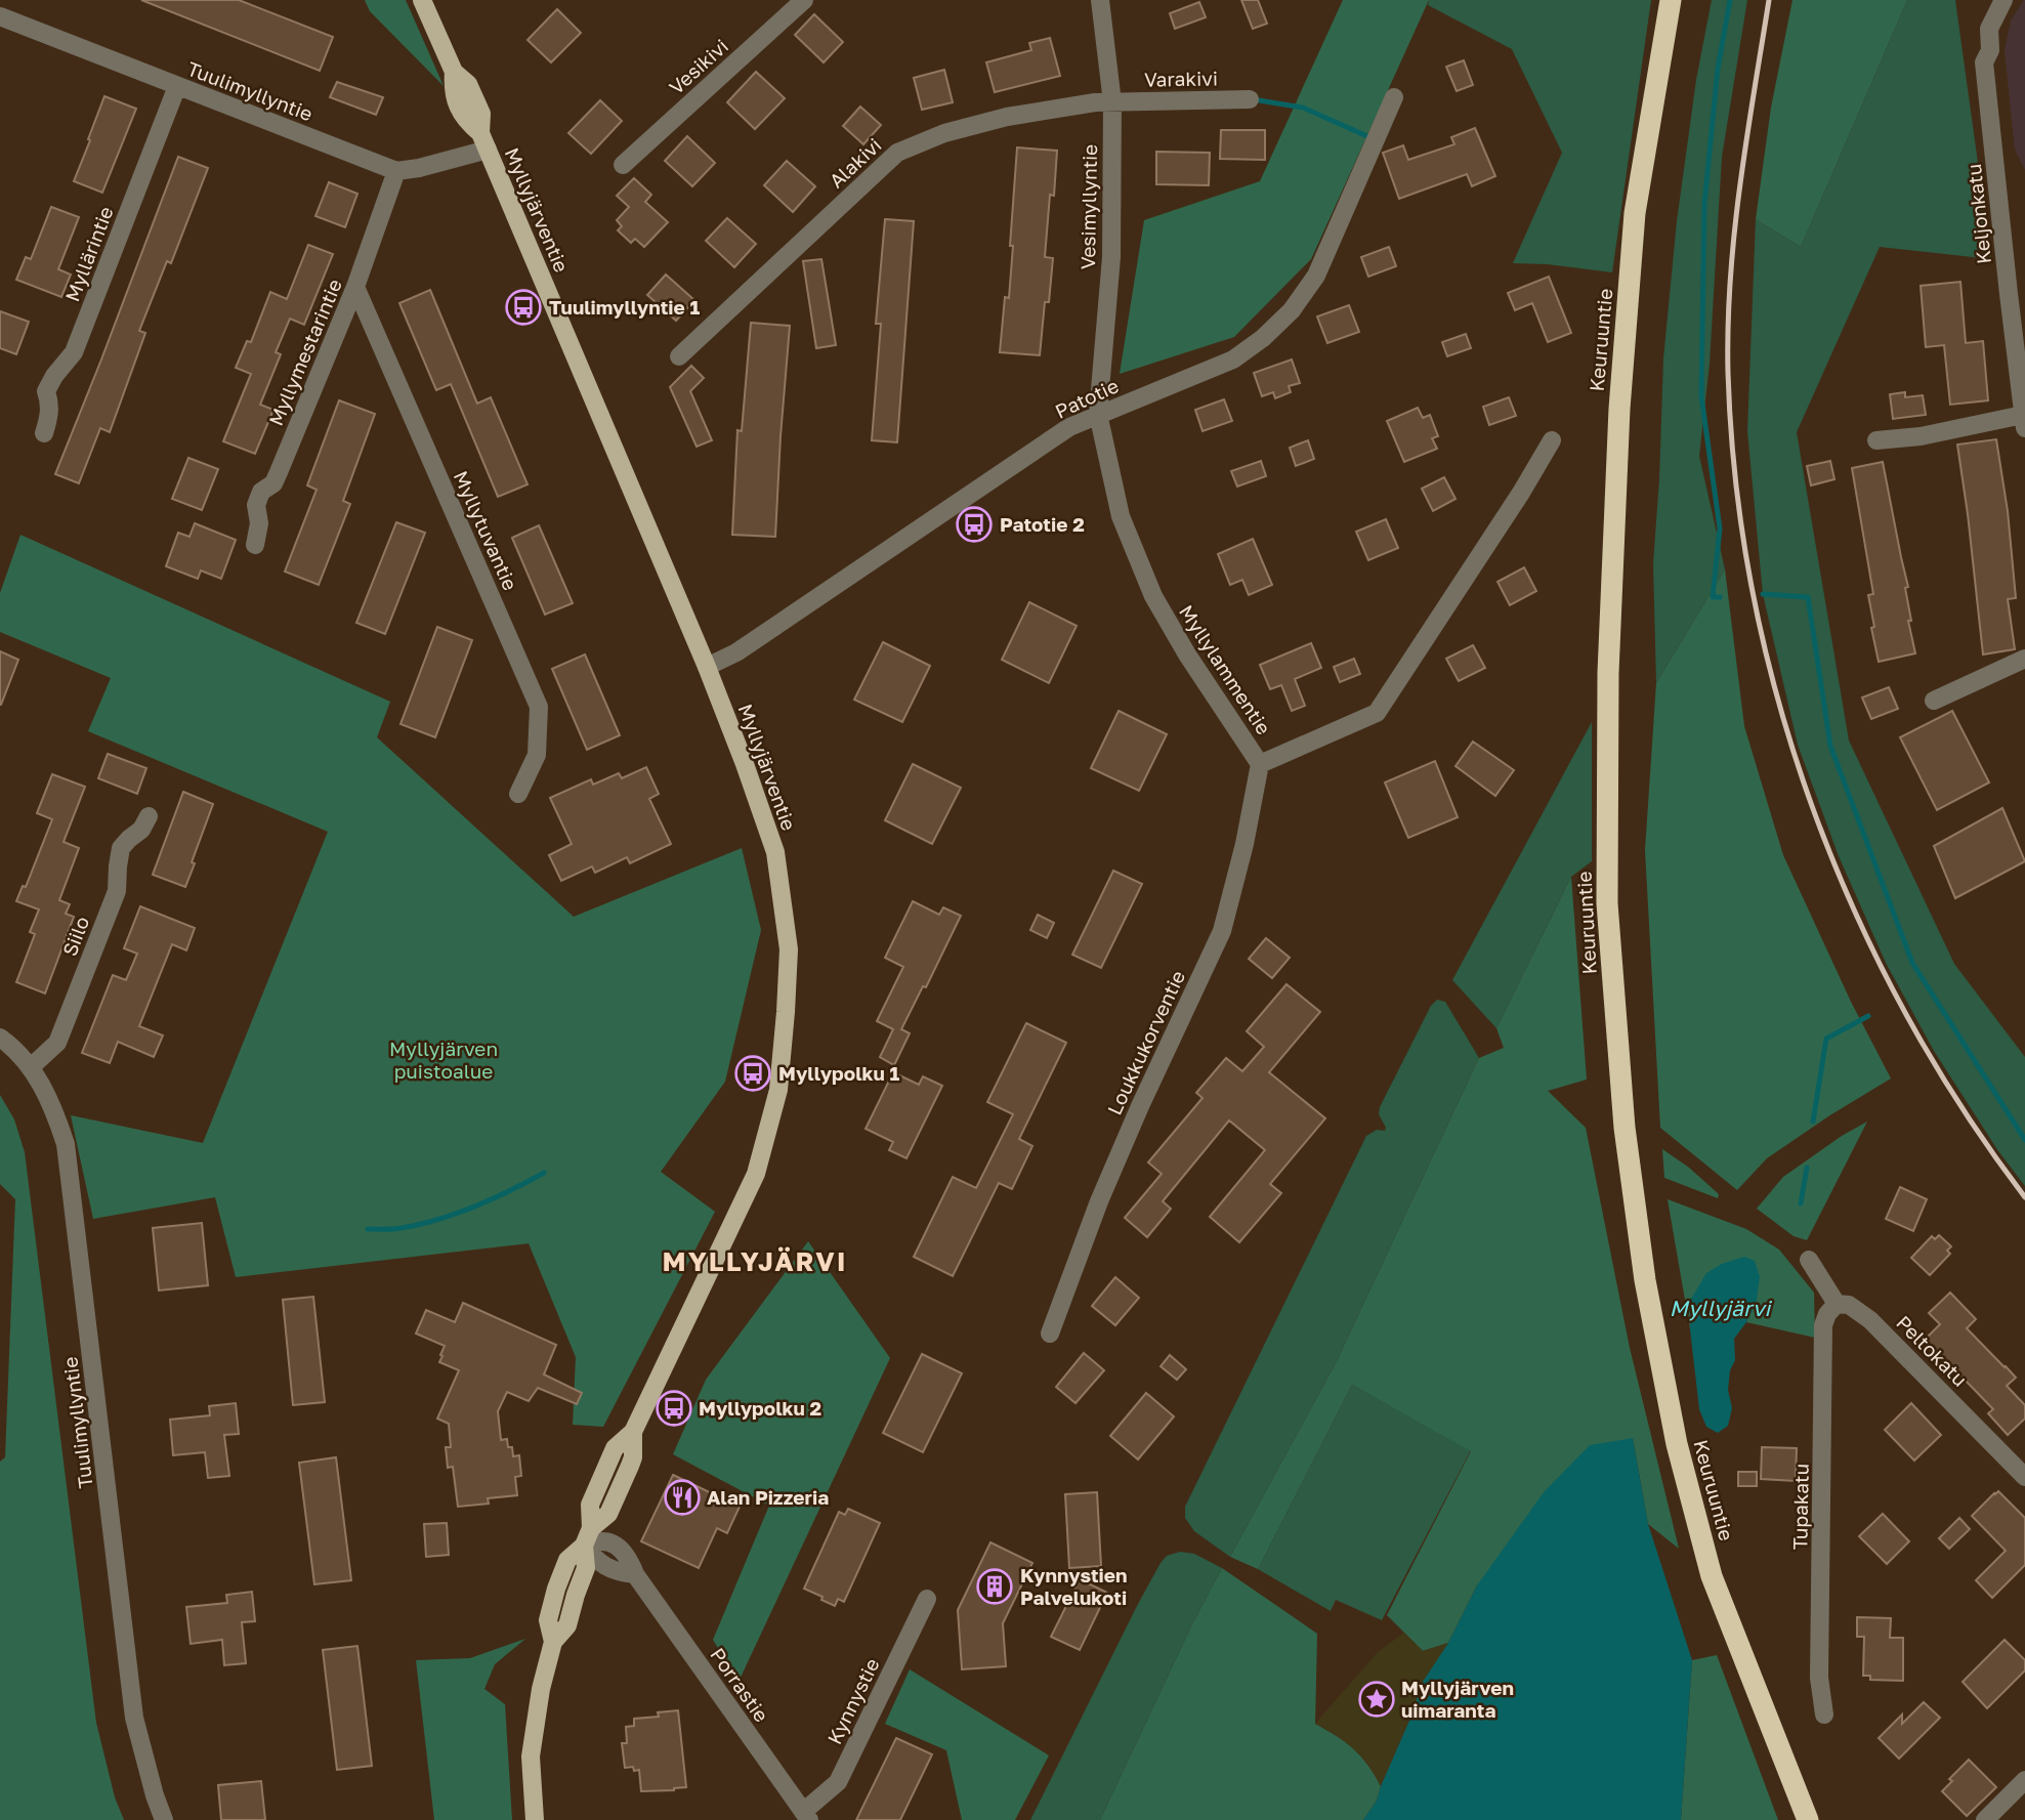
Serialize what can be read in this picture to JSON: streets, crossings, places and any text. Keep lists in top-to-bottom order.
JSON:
{
  "streets": {
    "highway": ["Keuruuntie"],
    "main road": ["Myllyjärventie"],
    "street": [
      "Vesikivi",
      "Varakivi",
      "Tuulimyllyntie",
      "Alakivi",
      "Vesimyllyntie",
      "Keljonkatu",
      "Myllärintie",
      "Myllymestarintie",
      "Patotie",
      "Myllytuvantie",
      "Myllylammentie",
      "Siilo",
      "Loukkukorventie",
      "Peltokatu",
      "Tupakatu",
      "Porrastie",
      "Kynnystie"
    ]
  },
  "crossings": [
    ["Varakivi", "Alakivi"],
    ["Varakivi", "Vesimyllyntie"],
    ["Tuulimyllyntie", "Myllärintie"],
    ["Tuulimyllyntie", "Myllymestarintie"],
    ["Tuulimyllyntie", "Siilo"],
    ["Alakivi", "Vesimyllyntie"],
    ["Vesimyllyntie", "Patotie"],
    ["Vesimyllyntie", "Myllylammentie"],
    ["Myllyjärventie", "Patotie"],
    ["Myllyjärventie", "Porrastie"],
    ["Myllymestarintie", "Myllytuvantie"],
    ["Patotie", "Myllylammentie"],
    ["Myllylammentie", "Loukkukorventie"],
    ["Peltokatu", "Tupakatu"],
    ["Porrastie", "Kynnystie"]
  ],
  "districts": ["MYLLYJÄRVI"],
  "water": ["Myllyjärvi"],
  "parks": ["Myllyjärven puistoalue"],
  "places": {
    "bus stop": [
      "Tuulimyllyntie 1",
      "Patotie 2",
      "Myllypolku 1",
      "Myllypolku 2"
    ],
    "restaurant": ["Alan Pizzeria"],
    "building": ["Kynnystien Palvelukoti"],
    "place": ["Myllyjärven uimaranta"]
  }
}
